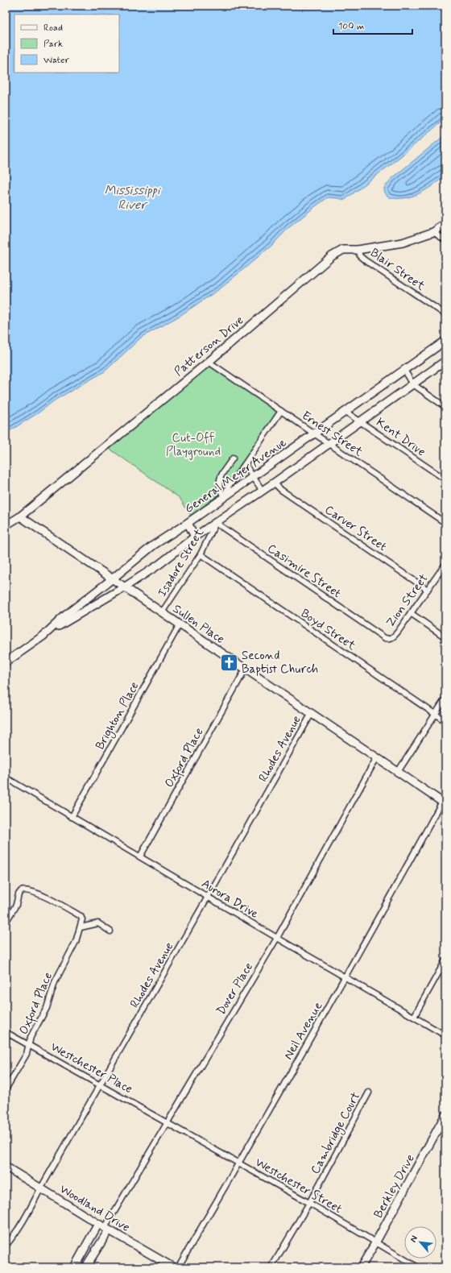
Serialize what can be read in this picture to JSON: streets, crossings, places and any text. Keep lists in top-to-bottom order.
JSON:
{
  "streets": {
    "street": [
      "Blair Street",
      "Patterson Drive",
      "Ernest Street",
      "Kent Drive",
      "General Meyer Avenue",
      "Carver Street",
      "Isadore Street",
      "Casimire Street",
      "Zion Street",
      "Sullen Place",
      "Boyd Street",
      "Brighton Place",
      "Rhodes Avenue",
      "Oxford Place",
      "Aurora Drive",
      "Dover Place",
      "Neil Avenue",
      "Westchester Place",
      "Cambridge Court",
      "Westchester Street",
      "Berkley Drive",
      "Woodland Drive"
    ]
  },
  "crossings": [
    ["Blair Street", "Patterson Drive"],
    ["Patterson Drive", "Ernest Street"],
    ["Patterson Drive", "Sullen Place"],
    ["Ernest Street", "General Meyer Avenue"],
    ["Kent Drive", "General Meyer Avenue"],
    ["General Meyer Avenue", "Carver Street"],
    ["General Meyer Avenue", "Isadore Street"],
    ["General Meyer Avenue", "Casimire Street"],
    ["General Meyer Avenue", "Sullen Place"],
    ["Carver Street", "Zion Street"],
    ["Isadore Street", "Casimire Street"],
    ["Isadore Street", "Sullen Place"],
    ["Isadore Street", "Boyd Street"],
    ["Casimire Street", "Zion Street"],
    ["Sullen Place", "Brighton Place"],
    ["Sullen Place", "Rhodes Avenue"],
    ["Sullen Place", "Oxford Place"],
    ["Sullen Place", "Dover Place"],
    ["Sullen Place", "Neil Avenue"],
    ["Brighton Place", "Aurora Drive"],
    ["Rhodes Avenue", "Aurora Drive"],
    ["Rhodes Avenue", "Westchester Place"],
    ["Rhodes Avenue", "Woodland Drive"],
    ["Oxford Place", "Aurora Drive"],
    ["Oxford Place", "Westchester Place"],
    ["Aurora Drive", "Dover Place"],
    ["Aurora Drive", "Neil Avenue"],
    ["Dover Place", "Westchester Place"],
    ["Dover Place", "Westchester Street"],
    ["Dover Place", "Woodland Drive"],
    ["Neil Avenue", "Westchester Street"],
    ["Westchester Place", "Westchester Street"],
    ["Cambridge Court", "Westchester Street"],
    ["Westchester Street", "Berkley Drive"]
  ],
  "water": ["Mississippi River"],
  "parks": ["Cut-Off Playground"],
  "places": {
    "church": ["Second Baptist Church"]
  },
  "legend": ["Road", "Park", "Water"],
  "scale_bar": "100 m",
  "north": "top left"
}
